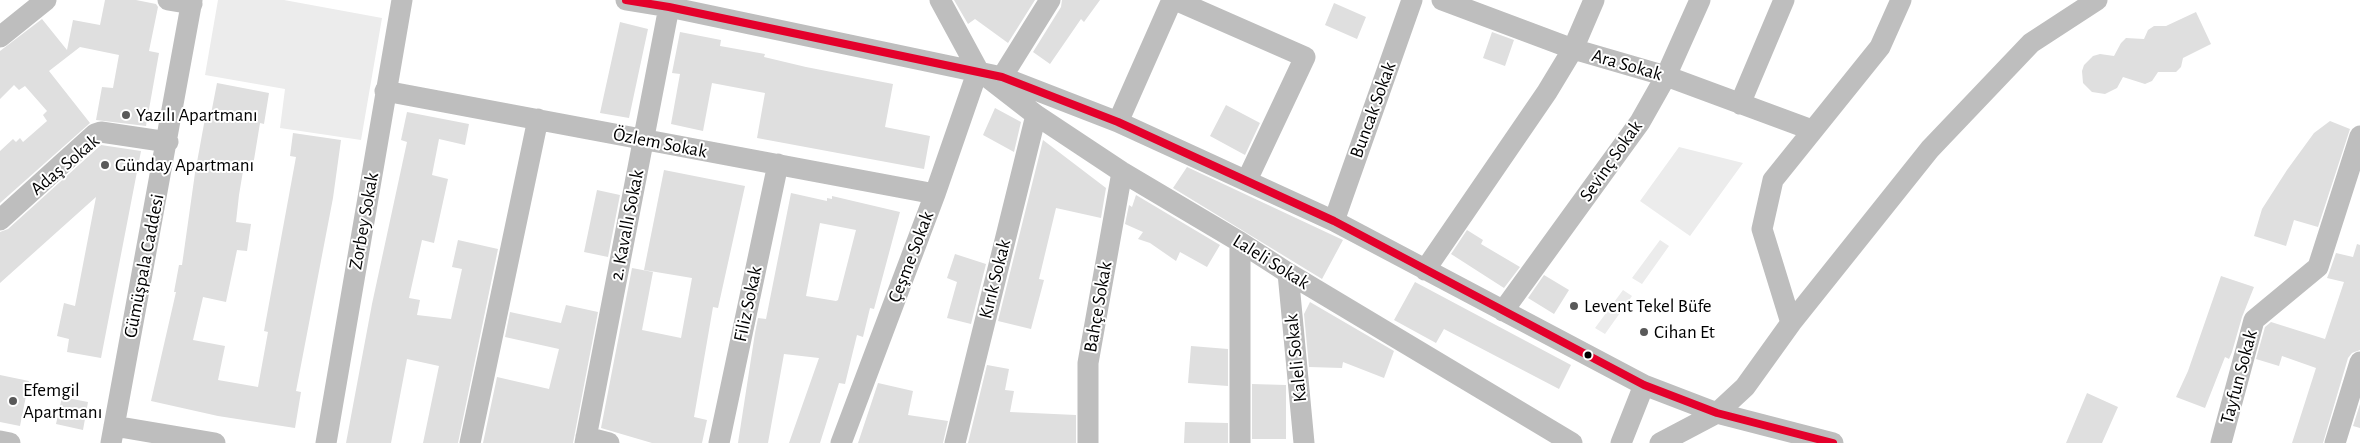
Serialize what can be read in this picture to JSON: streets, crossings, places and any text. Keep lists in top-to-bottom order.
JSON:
{
  "streets": {
    "street": [
      "Ara Sokak",
      "Buncak Sokak",
      "Özlem Sokak",
      "Sevinç Sokak",
      "Adaş Sokak",
      "Zorbey Sokak",
      "2. Kavallı Sokak",
      "Çeşme Sokak",
      "Laleli Sokak",
      "Gümüşpala Caddesi",
      "Kırık Sokak",
      "Filiz Sokak",
      "Bahçe Sokak",
      "Kaleli Sokak",
      "Tayfun Sokak"
    ]
  },
  "crossings": [
    ["Ara Sokak", "Sevinç Sokak"],
    ["Özlem Sokak", "Zorbey Sokak"],
    ["Özlem Sokak", "2. Kavallı Sokak"],
    ["Özlem Sokak", "Çeşme Sokak"],
    ["Özlem Sokak", "Filiz Sokak"],
    ["Adaş Sokak", "Gümüşpala Caddesi"],
    ["Çeşme Sokak", "Laleli Sokak"],
    ["Laleli Sokak", "Kırık Sokak"],
    ["Laleli Sokak", "Bahçe Sokak"],
    ["Laleli Sokak", "Kaleli Sokak"]
  ],
  "places": [
    "Yazılı Apartmanı",
    "Günday Apartmanı",
    "Levent Tekel Büfe",
    "Cihan Et",
    "Efemgil Apartmanı"
  ]
}
